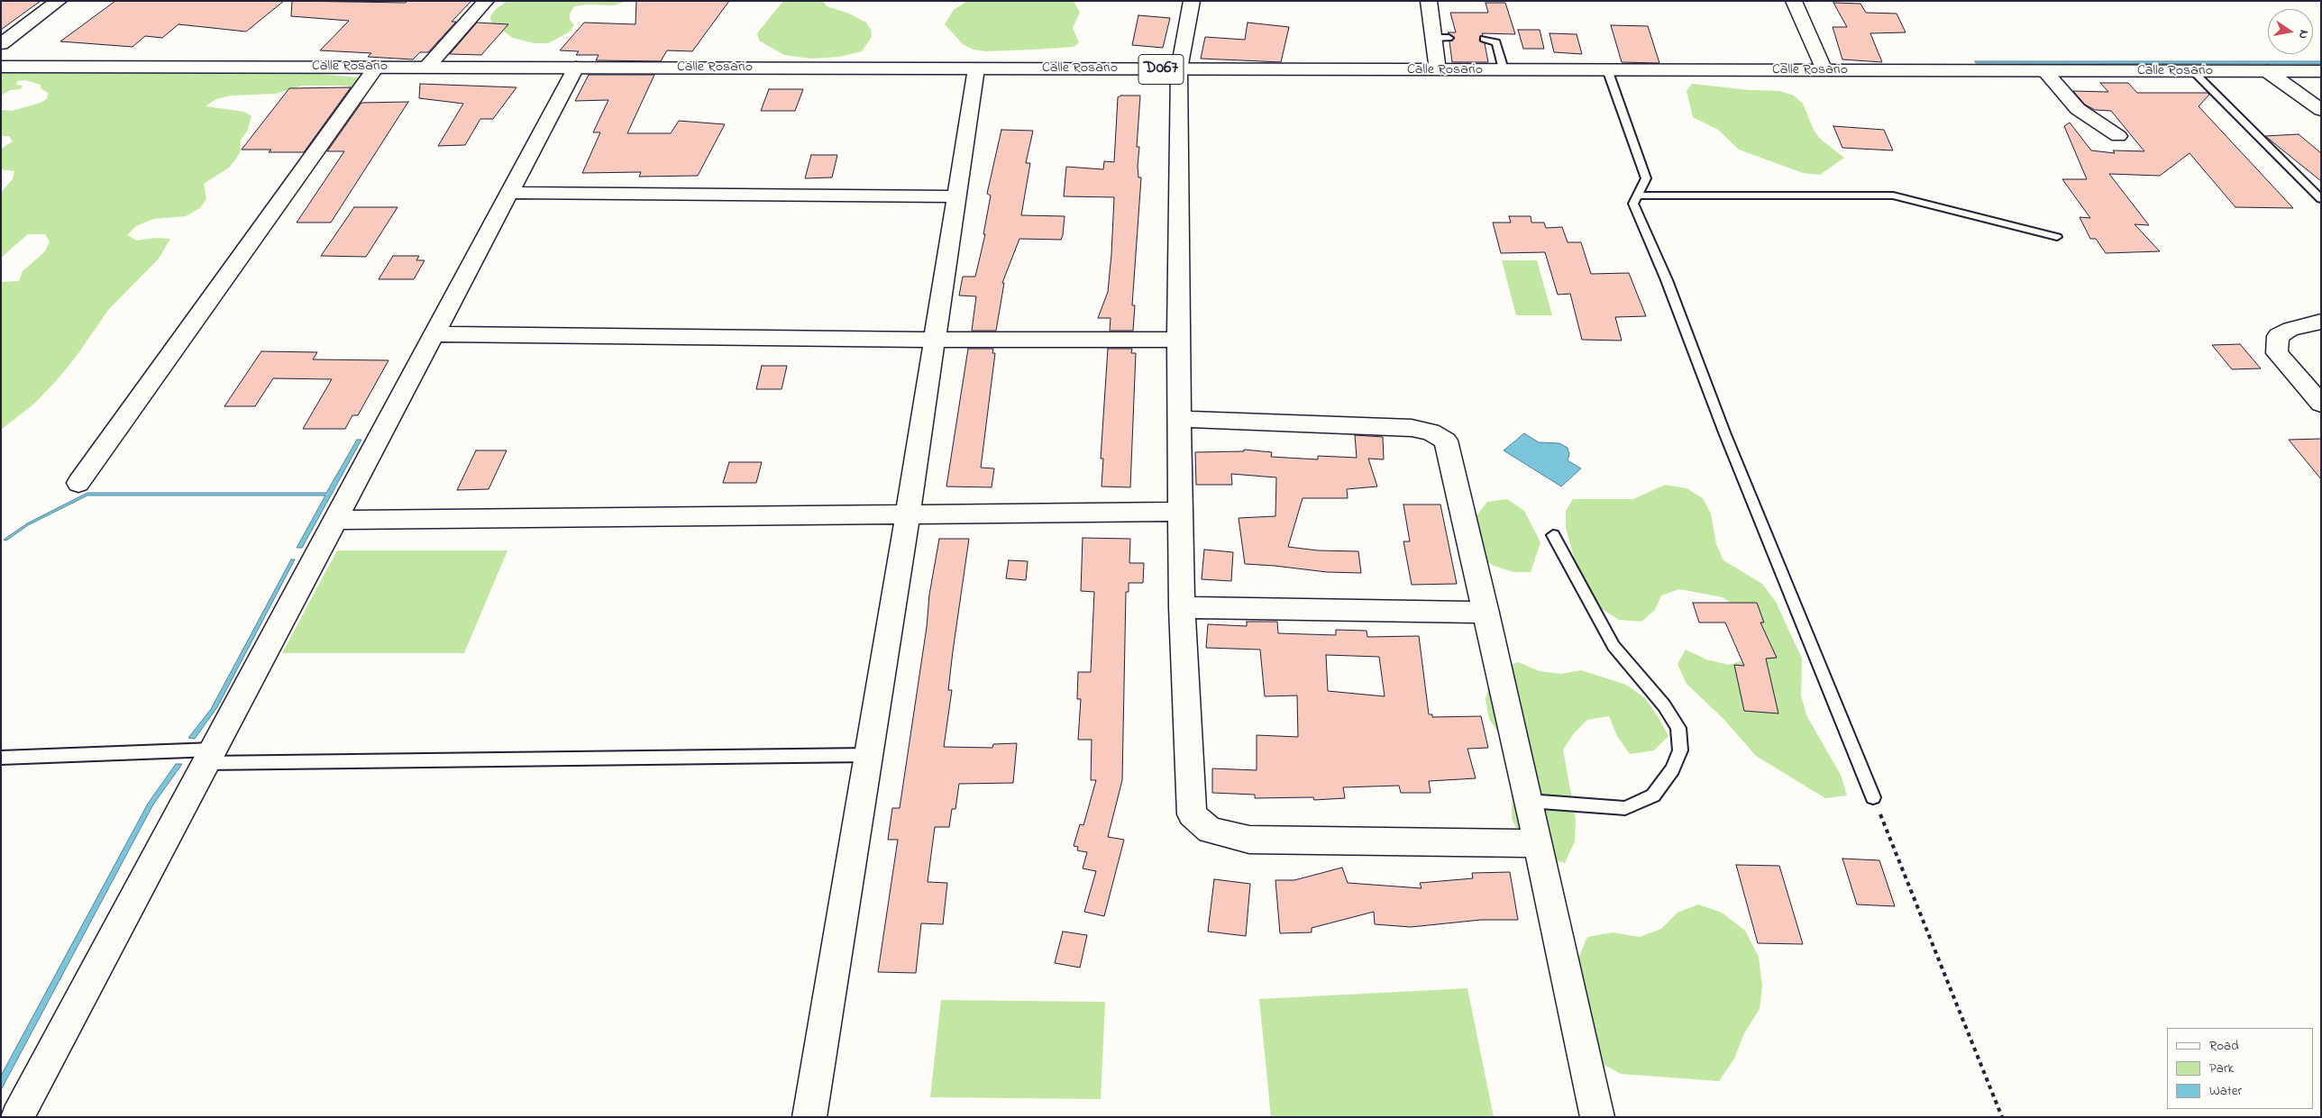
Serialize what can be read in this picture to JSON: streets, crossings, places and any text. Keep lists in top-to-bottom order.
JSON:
{
  "streets": {
    "street": ["Calle Rosario", "D067"]
  },
  "legend": ["Road", "Park", "Water"],
  "north": "right"
}
